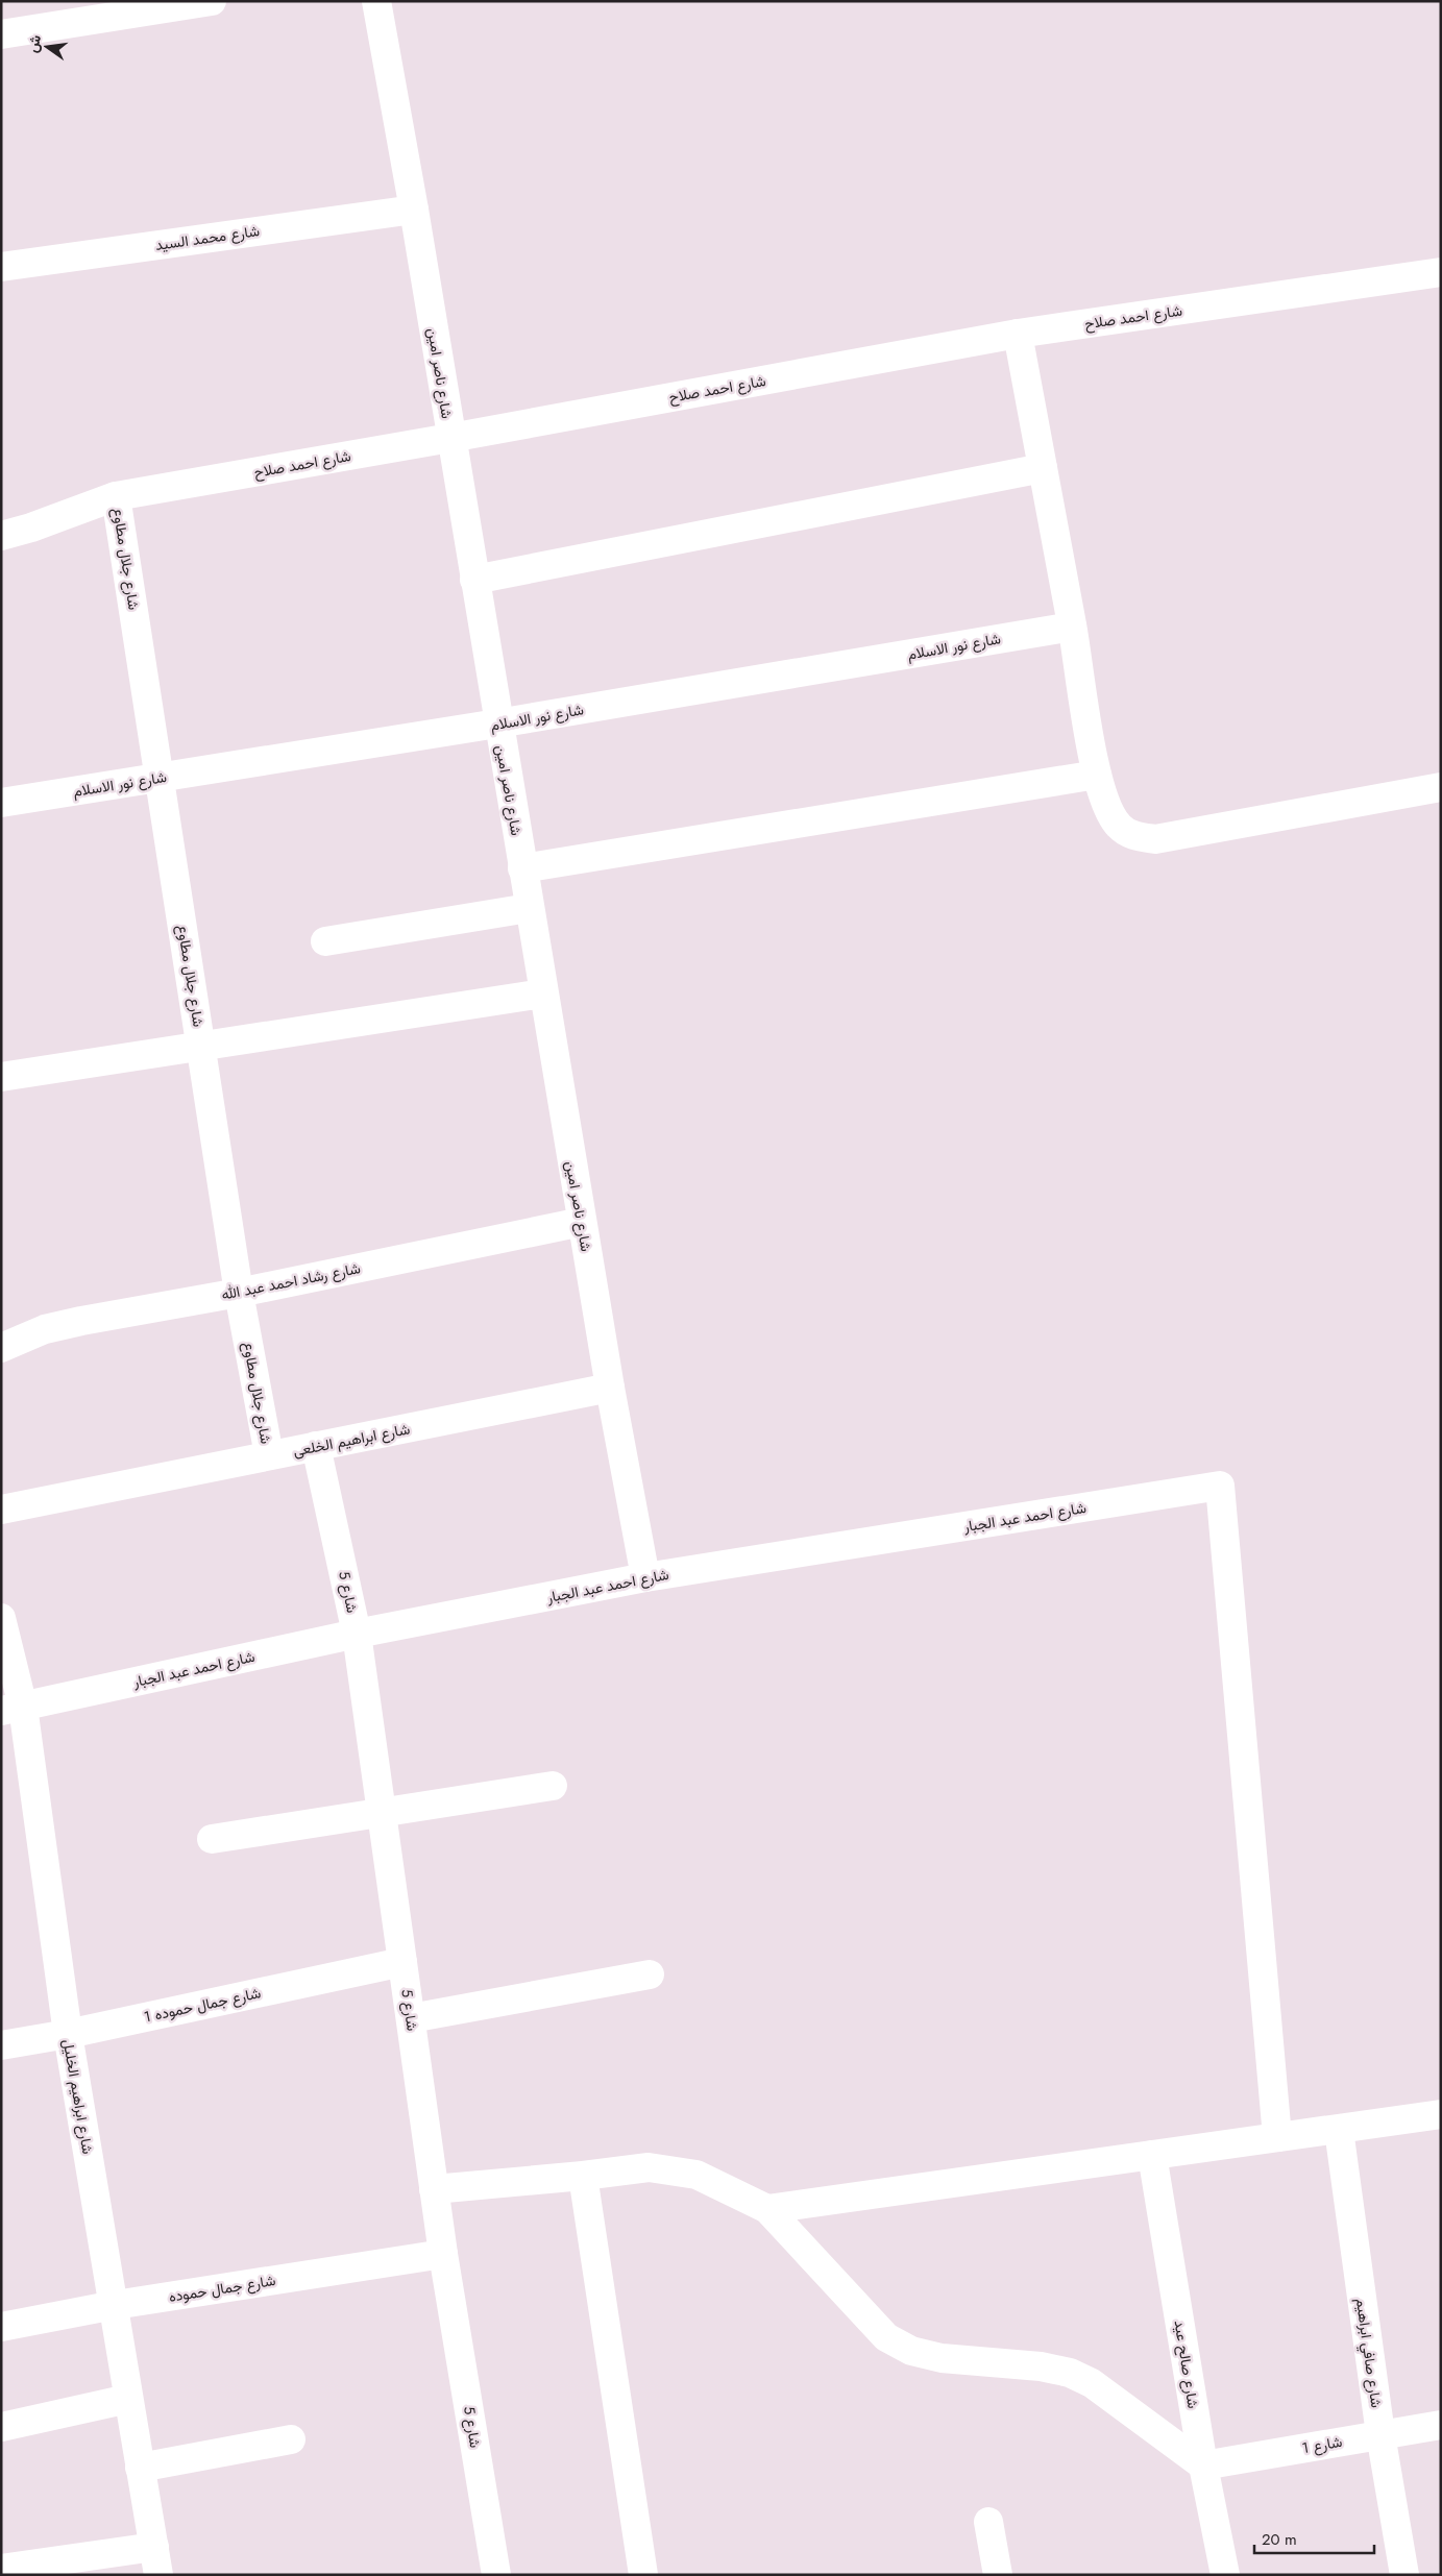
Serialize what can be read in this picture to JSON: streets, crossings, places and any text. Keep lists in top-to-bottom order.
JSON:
{
  "streets": {
    "street": [
      "شارع محمد السيد",
      "شارع احمد صلاح",
      "شارع ناصر امين",
      "شارع جلال مطاوع",
      "شارع نور الاسلام",
      "شارع رشاد احمد عبد الله",
      "شارع ابراهيم الخلعى",
      "شارع احمد عبد الجبار",
      "شارع 5",
      "شارع جمال حموده 1",
      "شارع ابراهيم الخليل",
      "شارع جمال حموده",
      "شارع صافي ابراهيم",
      "شارع صالح عيد",
      "شارع 1"
    ]
  },
  "crossings": [
    ["شارع محمد السيد", "شارع ناصر امين"],
    ["شارع احمد صلاح", "شارع ناصر امين"],
    ["شارع احمد صلاح", "شارع جلال مطاوع"],
    ["شارع ناصر امين", "شارع نور الاسلام"],
    ["شارع ناصر امين", "شارع رشاد احمد عبد الله"],
    ["شارع ناصر امين", "شارع ابراهيم الخلعى"],
    ["شارع ناصر امين", "شارع احمد عبد الجبار"],
    ["شارع جلال مطاوع", "شارع نور الاسلام"],
    ["شارع جلال مطاوع", "شارع رشاد احمد عبد الله"],
    ["شارع جلال مطاوع", "شارع ابراهيم الخلعى"],
    ["شارع ابراهيم الخلعى", "شارع 5"],
    ["شارع احمد عبد الجبار", "شارع 5"],
    ["شارع احمد عبد الجبار", "شارع ابراهيم الخليل"],
    ["شارع 5", "شارع جمال حموده 1"],
    ["شارع 5", "شارع جمال حموده"],
    ["شارع جمال حموده 1", "شارع ابراهيم الخليل"],
    ["شارع ابراهيم الخليل", "شارع جمال حموده"],
    ["شارع صافي ابراهيم", "شارع 1"],
    ["شارع صالح عيد", "شارع 1"]
  ],
  "scale_bar": "20 m",
  "north": "left"
}
